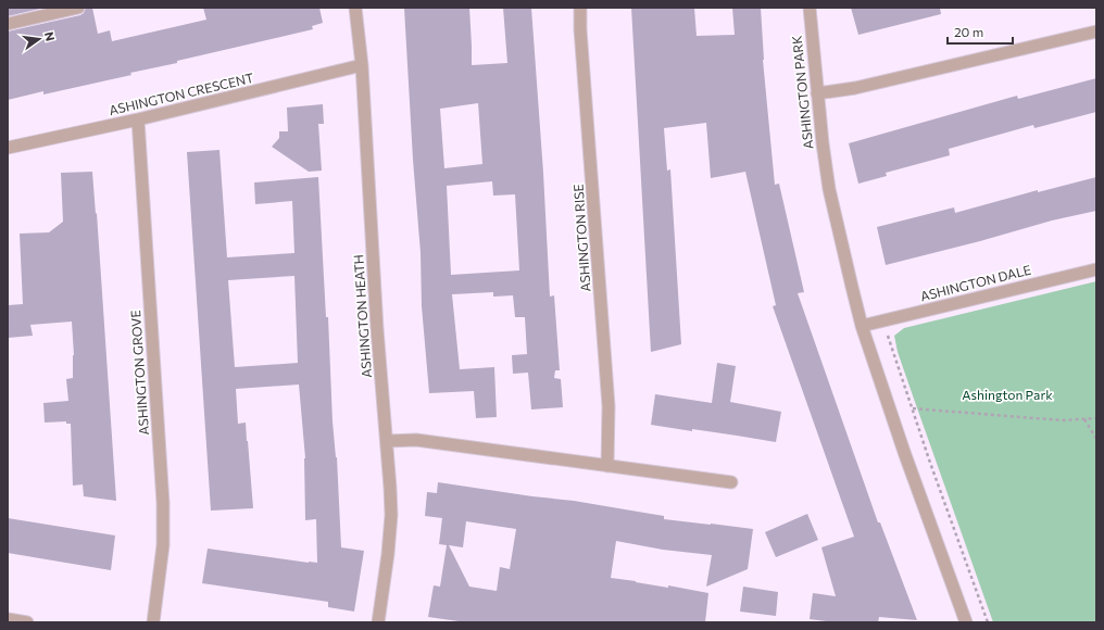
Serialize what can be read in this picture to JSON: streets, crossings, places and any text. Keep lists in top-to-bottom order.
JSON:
{
  "streets": {
    "street": [
      "ASHINGTON PARK",
      "ASHINGTON CRESCENT",
      "ASHINGTON RISE",
      "ASHINGTON DALE",
      "ASHINGTON HEATH",
      "ASHINGTON GROVE"
    ]
  },
  "crossings": [
    ["ASHINGTON PARK", "ASHINGTON DALE"],
    ["ASHINGTON CRESCENT", "ASHINGTON HEATH"],
    ["ASHINGTON CRESCENT", "ASHINGTON GROVE"]
  ],
  "parks": ["Ashington Park"],
  "scale_bar": "20 m",
  "north": "right"
}
